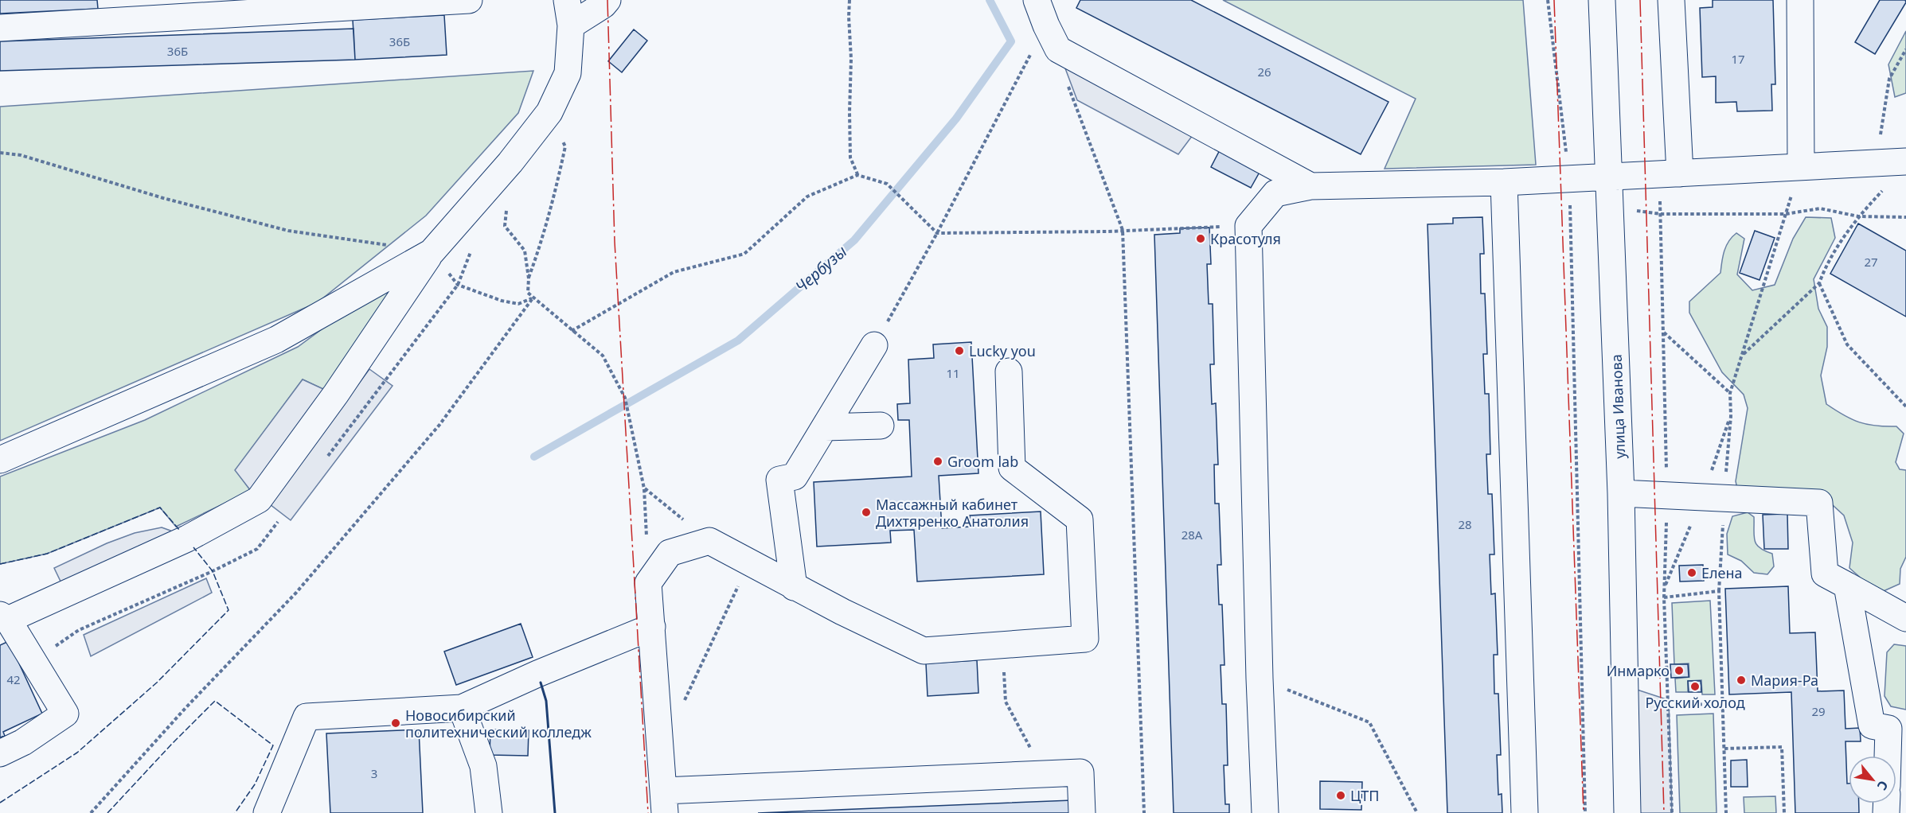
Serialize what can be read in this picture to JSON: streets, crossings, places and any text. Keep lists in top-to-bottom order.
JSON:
{
  "streets": {
    "street": ["улица Иванова"]
  },
  "water": ["Чербузы"],
  "places": [
    "Красотуля",
    "Lucky you",
    "Groom lab",
    "Массажный кабинет Дихтяренко Анатолия",
    "Елена",
    "Инмарко",
    "Мария-Ра",
    "Русский холод",
    "Новосибирский политехнический колледж",
    "ЦТП"
  ],
  "house_numbers": [
    "36Б",
    "36Б",
    "17",
    "26",
    "27",
    "11",
    "28",
    "28А",
    "42",
    "29",
    "3"
  ],
  "north": "bottom right"
}
